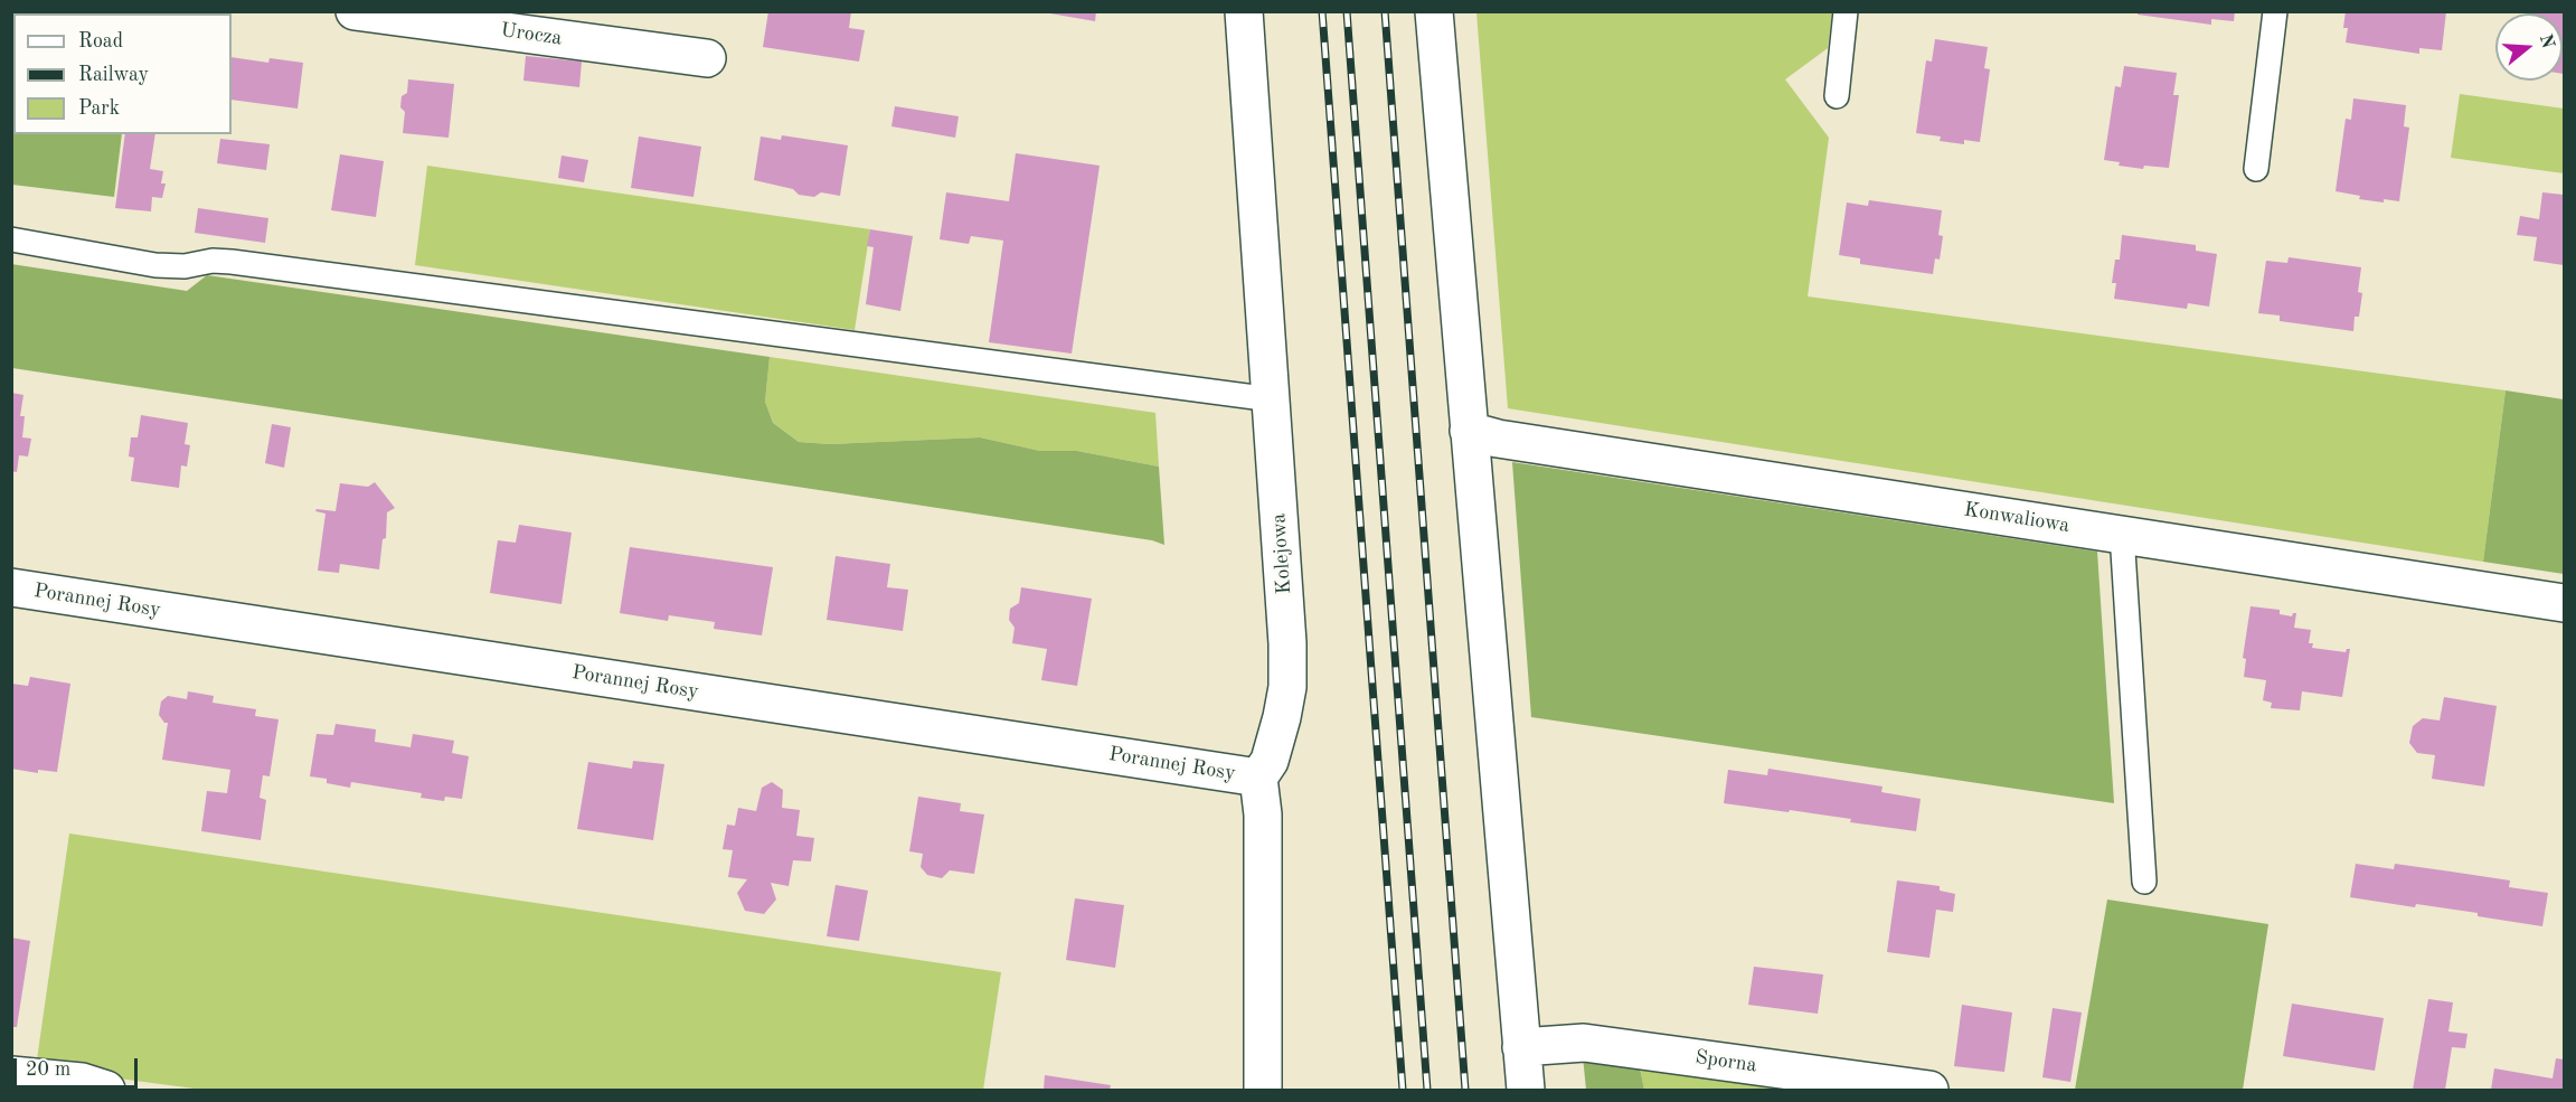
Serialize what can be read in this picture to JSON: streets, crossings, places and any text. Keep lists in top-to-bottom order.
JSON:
{
  "streets": {
    "street": [
      "Urocza",
      "Konwaliowa",
      "Kolejowa",
      "Porannej Rosy",
      "Sporna"
    ]
  },
  "crossings": [
    ["Kolejowa", "Porannej Rosy"]
  ],
  "legend": ["Road", "Railway", "Park"],
  "scale_bar": "20 m",
  "north": "right"
}
